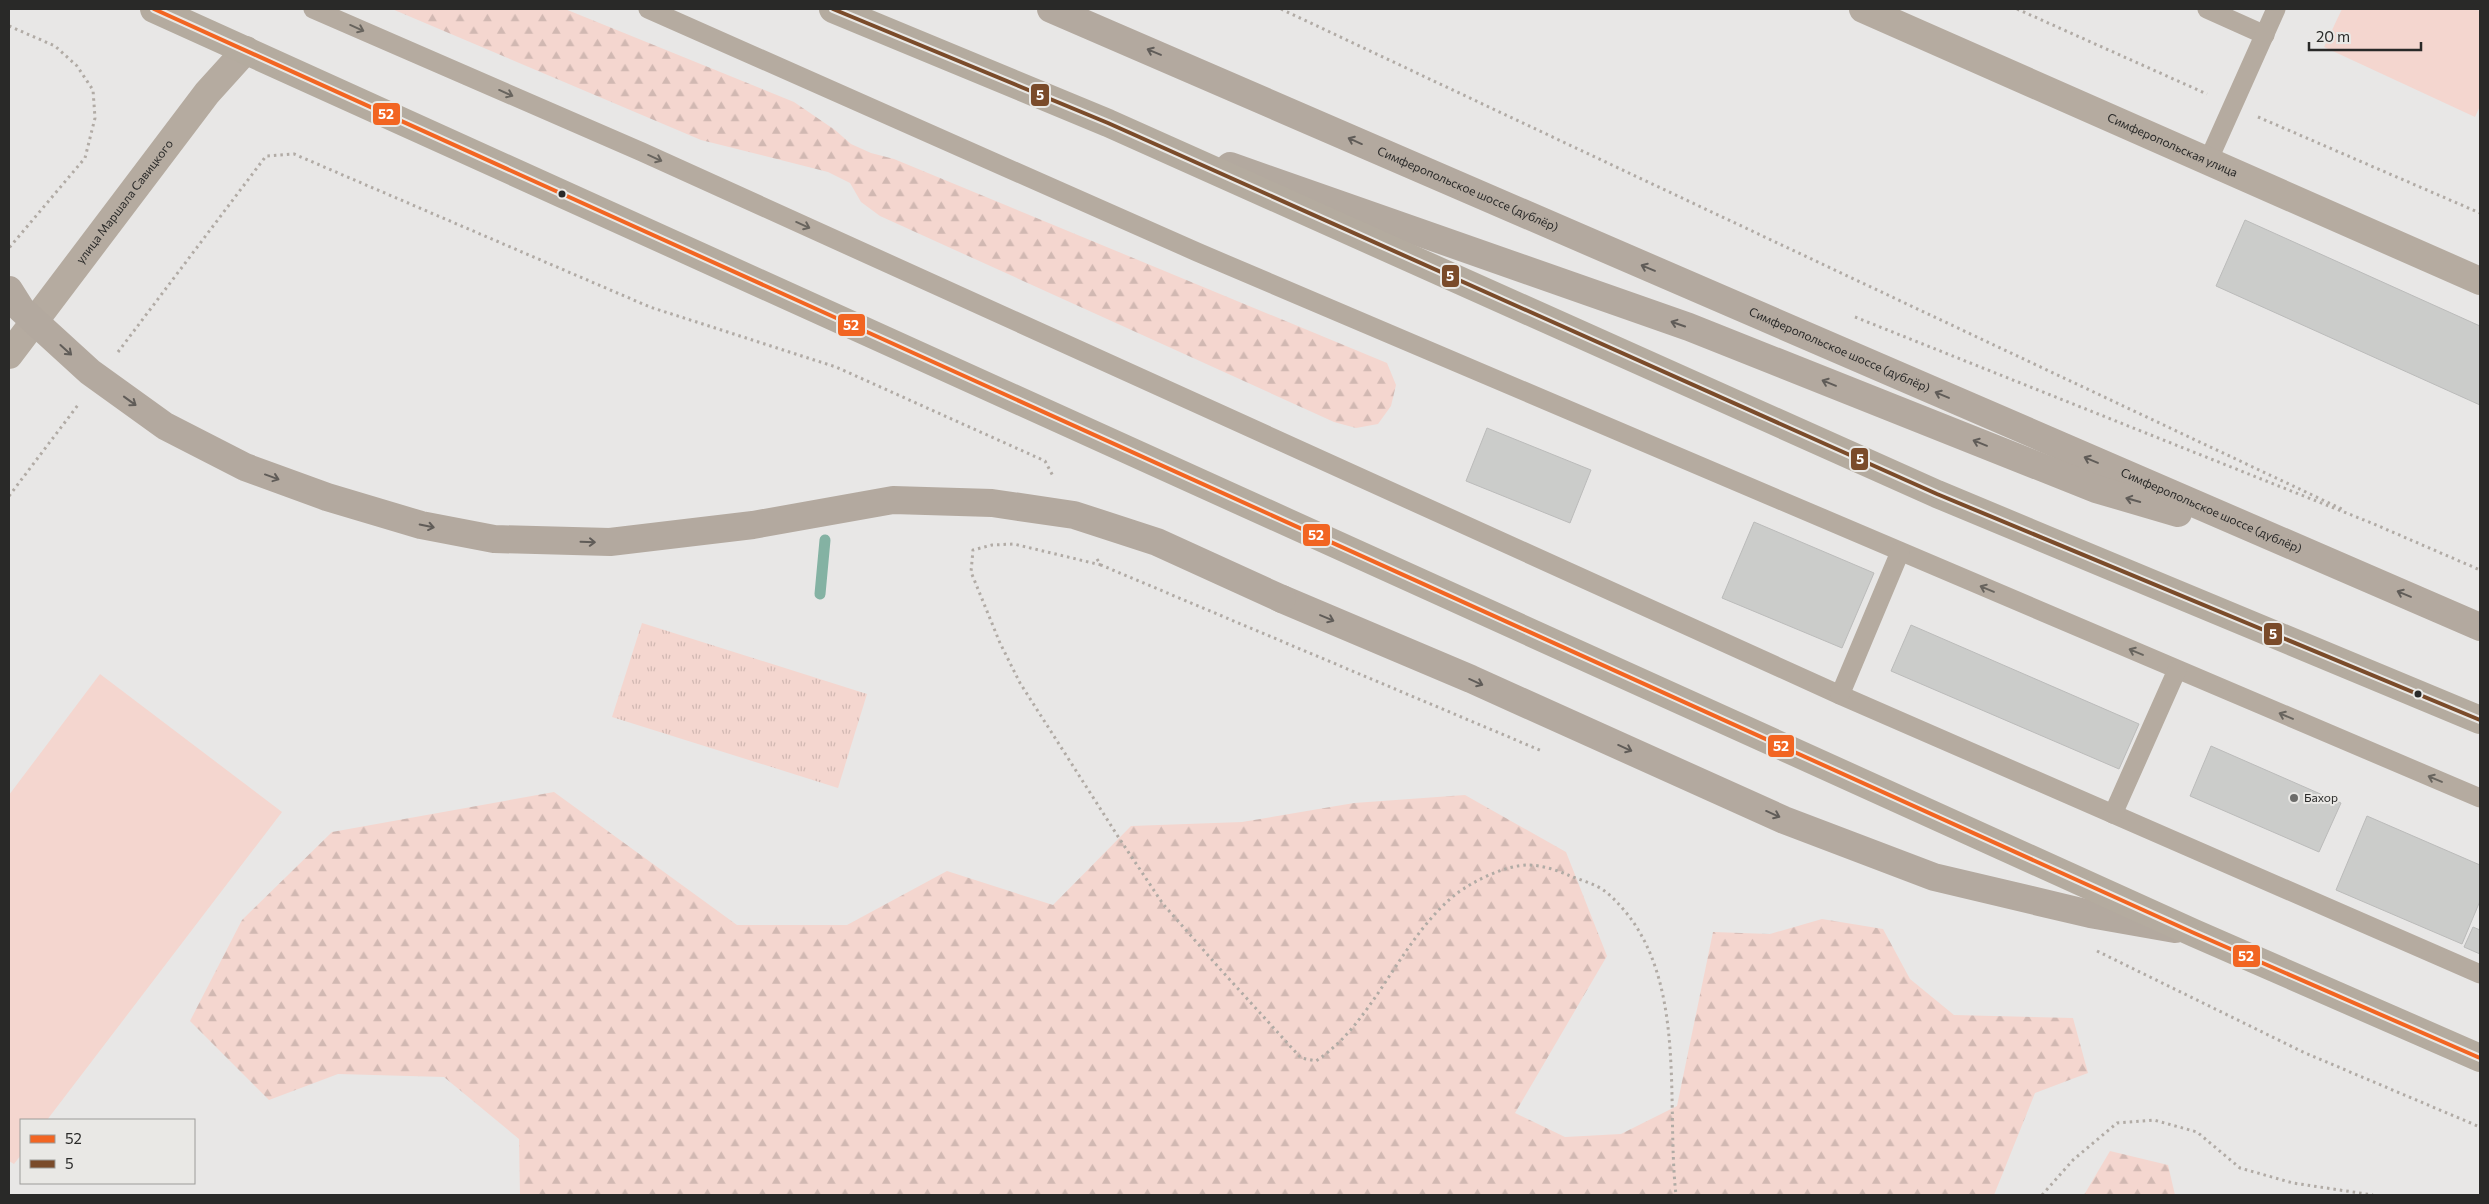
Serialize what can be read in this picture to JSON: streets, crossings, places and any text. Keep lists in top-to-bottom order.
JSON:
{
  "streets": {
    "main road": ["Симферопольское шоссе (дублёр)"],
    "street": ["Симферопольская улица", "улица Маршала Савицкого"]
  },
  "places": ["Бахор"],
  "lines": ["transit line 52", "transit line 5"],
  "legend": ["52", "5"],
  "scale_bar": "20 m"
}
